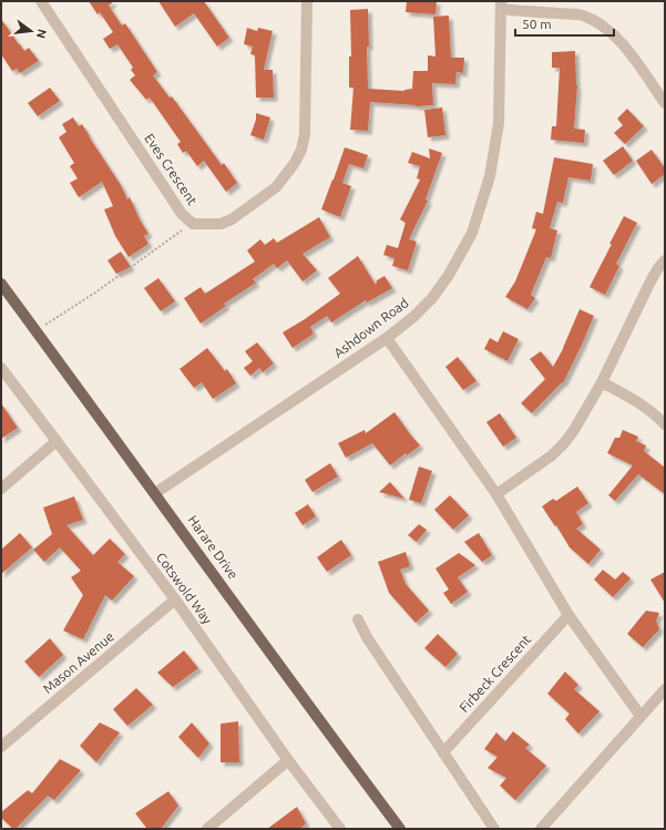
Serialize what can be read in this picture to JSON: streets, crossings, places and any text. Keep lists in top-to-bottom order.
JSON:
{
  "streets": {
    "main road": ["Harare Drive"],
    "street": [
      "Eves Crescent",
      "Ashdown Road",
      "Cotswold Way",
      "Mason Avenue",
      "Firbeck Crescent"
    ]
  },
  "crossings": [
    ["Ashdown Road", "Harare Drive"],
    ["Cotswold Way", "Mason Avenue"]
  ],
  "scale_bar": "50 m",
  "north": "right"
}
